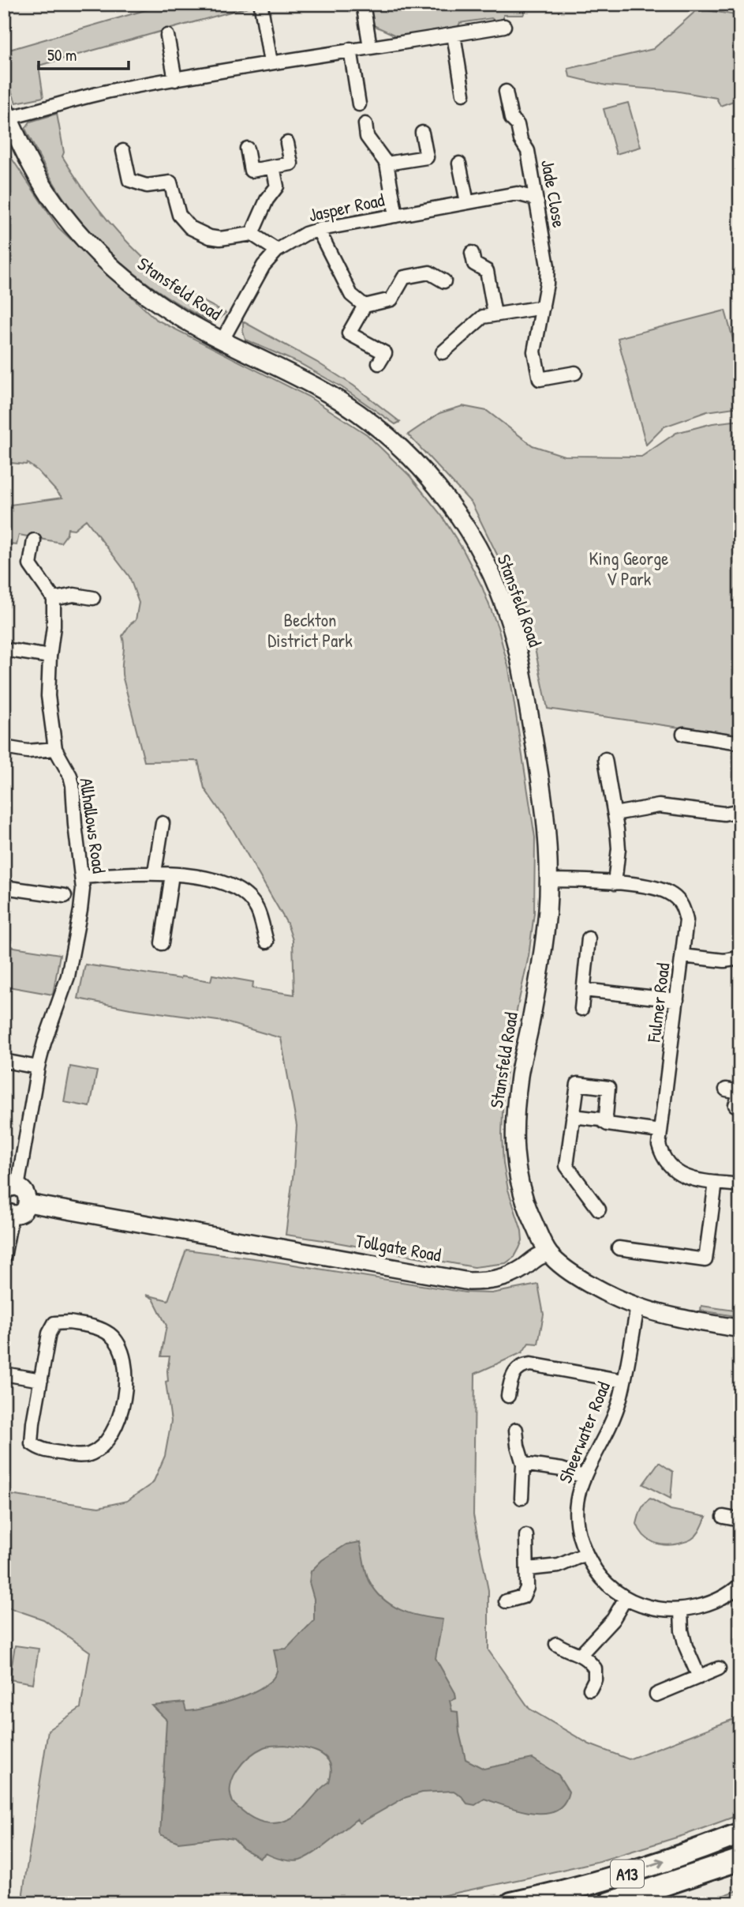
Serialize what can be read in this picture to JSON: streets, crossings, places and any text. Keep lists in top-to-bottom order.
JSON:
{
  "streets": {
    "highway": ["A13"],
    "street": [
      "Jade Close",
      "Jasper Road",
      "Stansfeld Road",
      "Allhallows Road",
      "Fulmer Road",
      "Tollgate Road",
      "Sheerwater Road"
    ]
  },
  "crossings": [
    ["Jade Close", "Jasper Road"],
    ["Jasper Road", "Stansfeld Road"],
    ["Stansfeld Road", "Fulmer Road"],
    ["Stansfeld Road", "Tollgate Road"]
  ],
  "parks": ["King George V Park", "Beckton District Park"],
  "scale_bar": "50 m"
}
